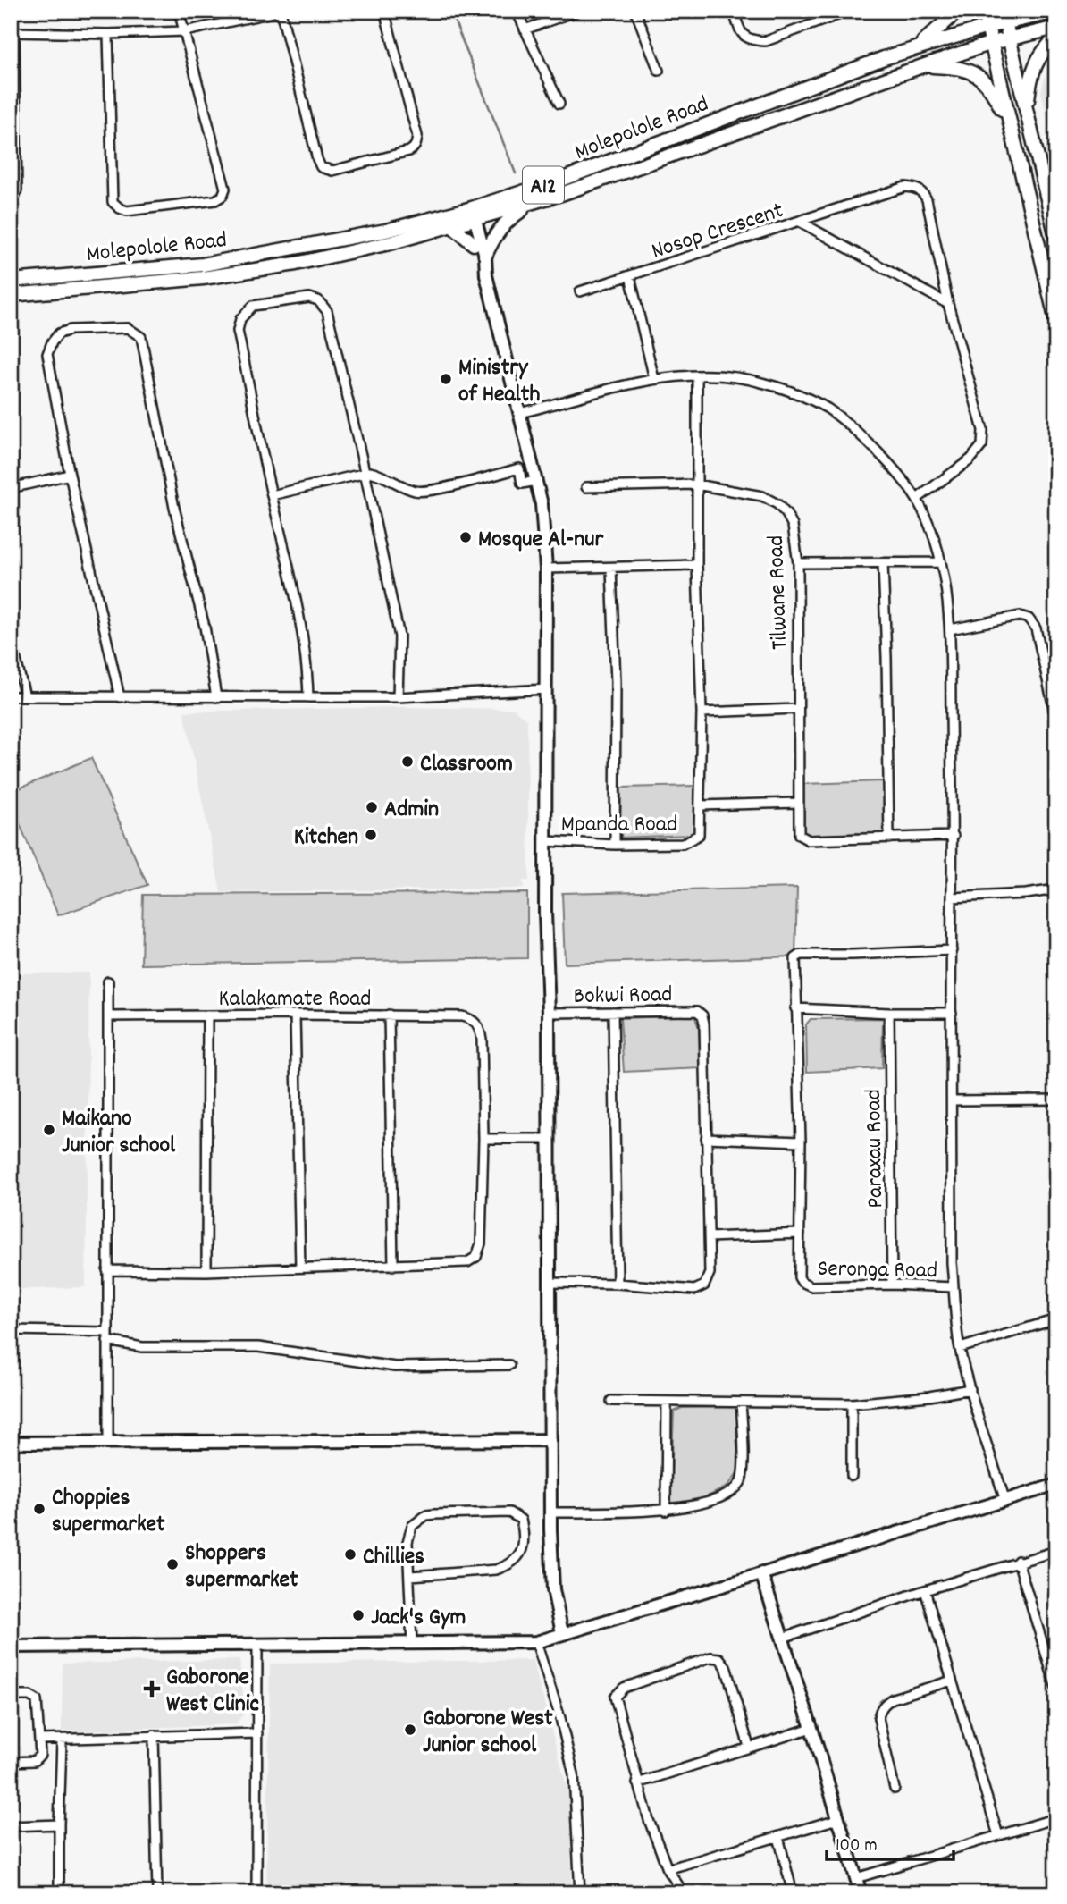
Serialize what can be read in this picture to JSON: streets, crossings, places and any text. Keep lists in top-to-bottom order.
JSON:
{
  "streets": {
    "main road": ["Molepolole Road", "A12"],
    "street": [
      "Nosop Crescent",
      "Tilwane Road",
      "Mpanda Road",
      "Bokwi Road",
      "Kalakamate Road",
      "Paraxau Road",
      "Seronga Road"
    ]
  },
  "crossings": [
    ["Paraxau Road", "Seronga Road"]
  ],
  "places": {
    "other": [
      "Ministry of Health",
      "Mosque Al-nur",
      "Classroom",
      "Admin",
      "Kitchen",
      "Maikano Junior school",
      "Choppies supermarket",
      "Chillies",
      "Shoppers supermarket",
      "Jack's Gym",
      "Gaborone West Junior school"
    ],
    "health": ["Gaborone West Clinic"]
  },
  "scale_bar": "100 m"
}
